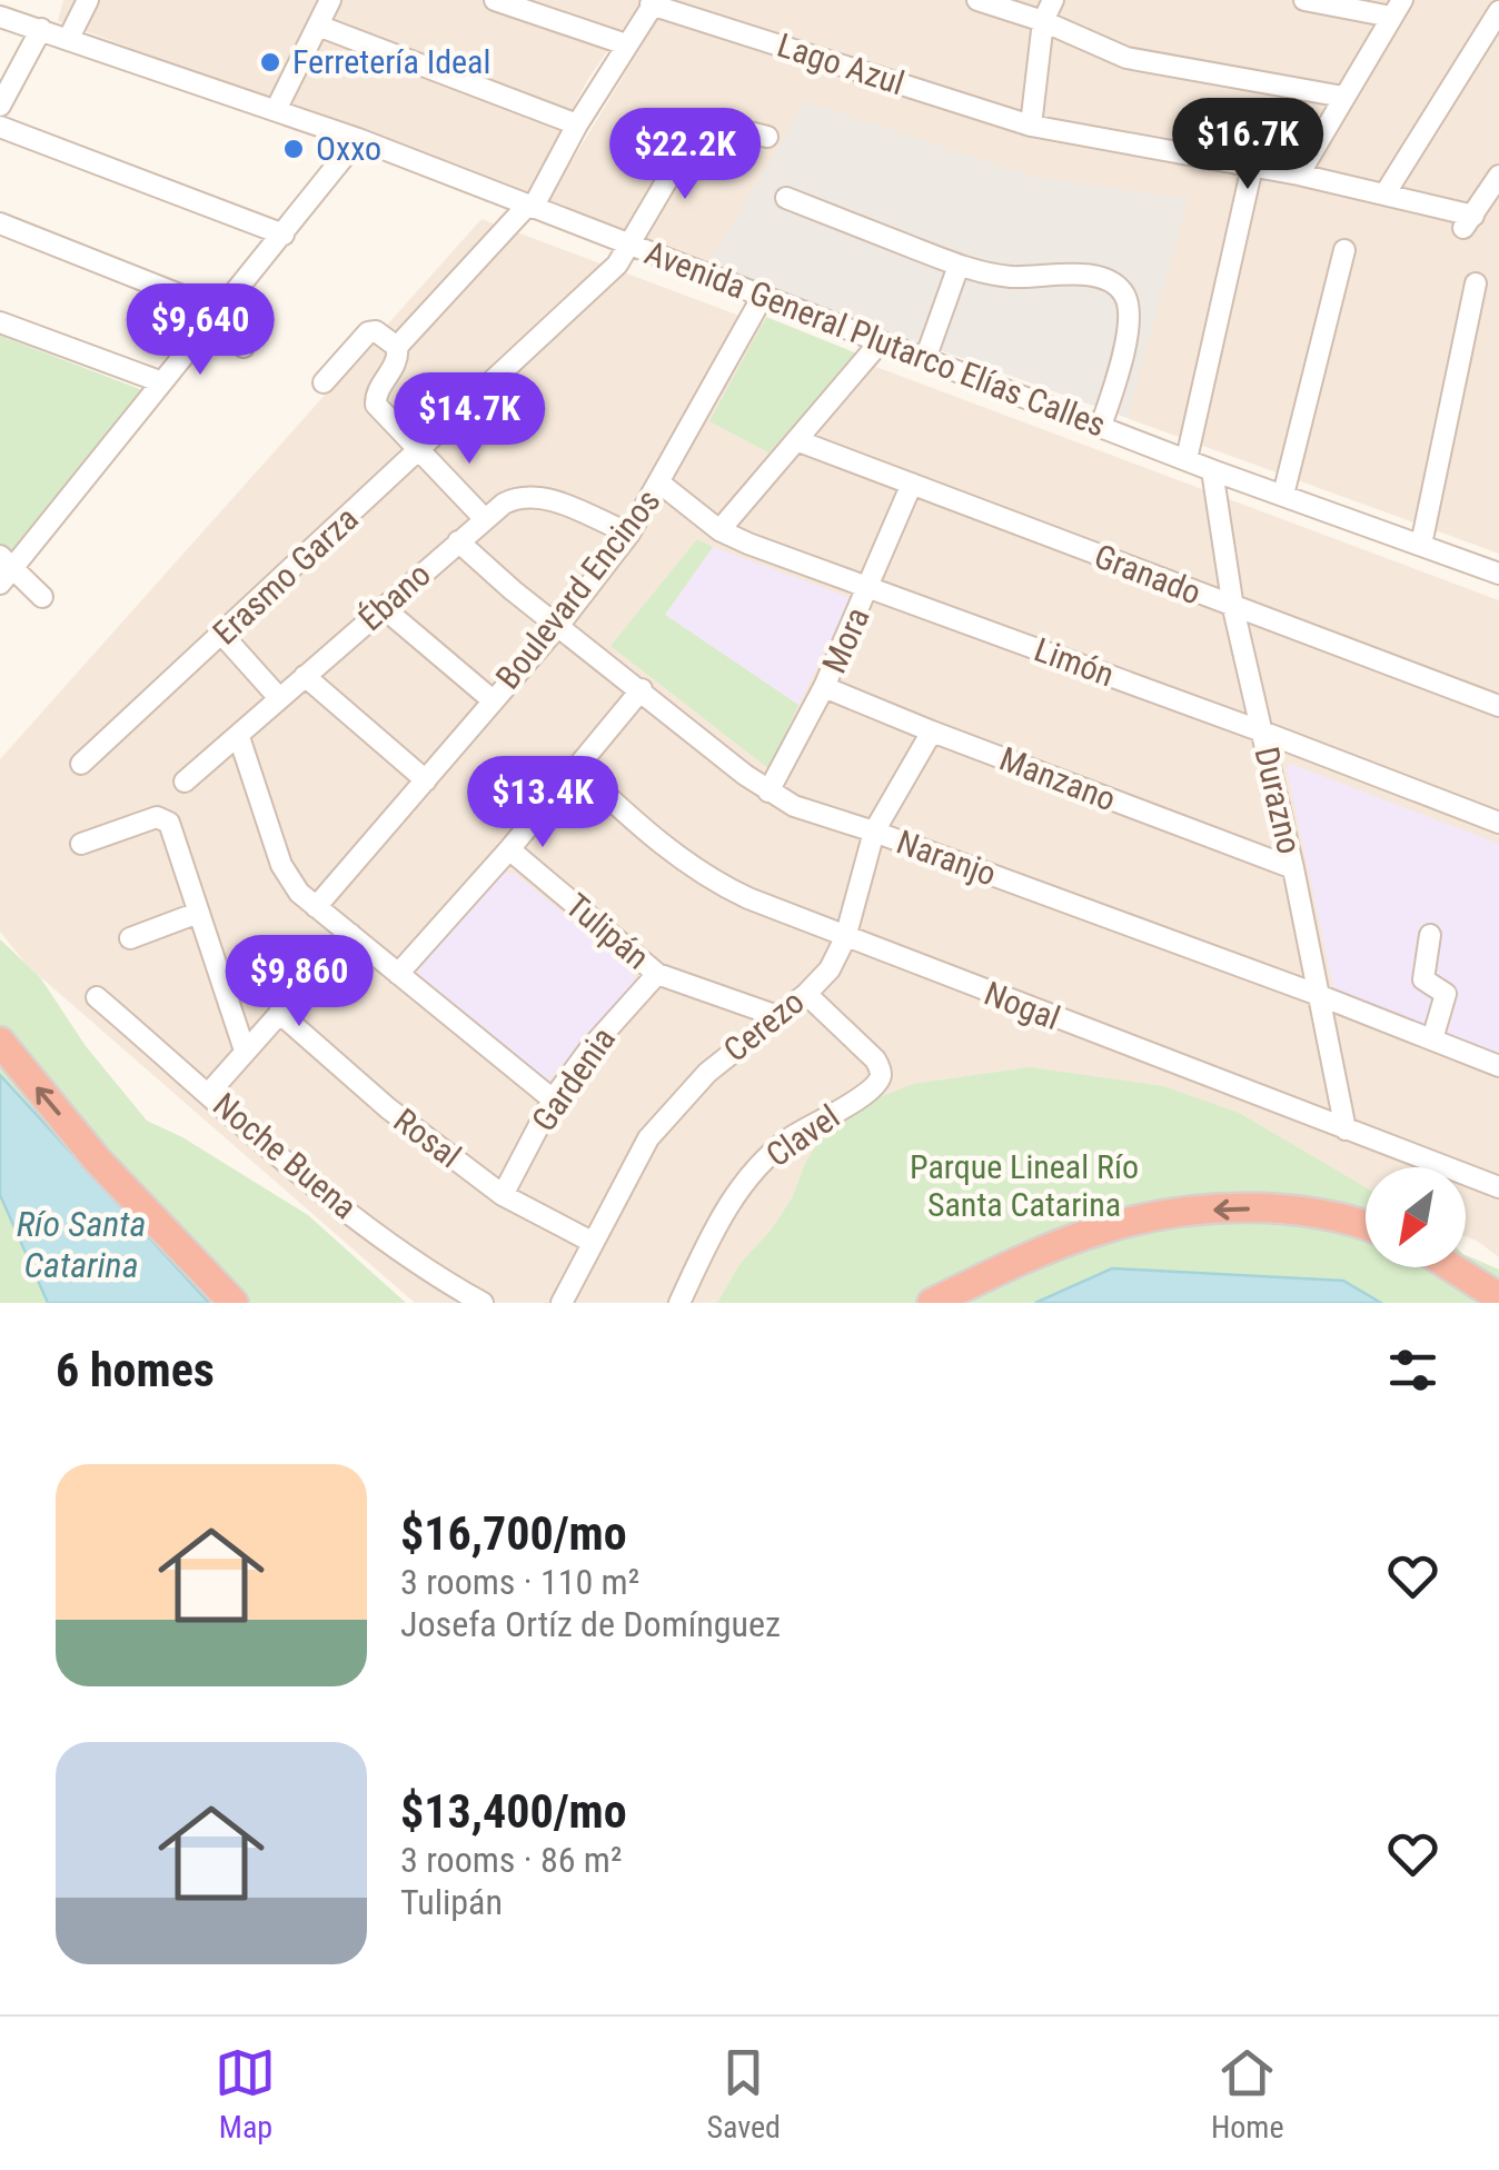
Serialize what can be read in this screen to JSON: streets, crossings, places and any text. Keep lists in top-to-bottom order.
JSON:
{
  "streets": {
    "street": [
      "Lago Azul",
      "Avenida General Plutarco Elías Calles",
      "Granado",
      "Erasmo Garza",
      "Boulevard Encinos",
      "Ébano",
      "Mora",
      "Limón",
      "Manzano",
      "Durazno",
      "Naranjo",
      "Tulipán",
      "Nogal",
      "Cerezo",
      "Gardenia",
      "Clavel",
      "Rosal",
      "Noche Buena"
    ]
  },
  "crossings": [
    ["Avenida General Plutarco Elías Calles", "Erasmo Garza"],
    ["Avenida General Plutarco Elías Calles", "Boulevard Encinos"],
    ["Avenida General Plutarco Elías Calles", "Durazno"],
    ["Granado", "Mora"],
    ["Granado", "Durazno"],
    ["Boulevard Encinos", "Ébano"],
    ["Boulevard Encinos", "Limón"],
    ["Boulevard Encinos", "Naranjo"],
    ["Ébano", "Naranjo"],
    ["Mora", "Limón"],
    ["Mora", "Manzano"],
    ["Mora", "Naranjo"],
    ["Limón", "Durazno"],
    ["Manzano", "Durazno"],
    ["Manzano", "Cerezo"],
    ["Durazno", "Naranjo"],
    ["Durazno", "Nogal"],
    ["Naranjo", "Cerezo"],
    ["Tulipán", "Cerezo"],
    ["Tulipán", "Gardenia"],
    ["Nogal", "Cerezo"],
    ["Cerezo", "Clavel"],
    ["Cerezo", "Rosal"],
    ["Gardenia", "Rosal"]
  ],
  "water": ["Río Santa Catarina"],
  "parks": ["Parque Lineal Río Santa Catarina"],
  "places": ["Ferretería Ideal", "Oxxo"],
  "north": "bottom left",
  "page": {
    "price": [
      "$16.7K",
      "$22.2K",
      "$9,640",
      "$14.7K",
      "$13.4K",
      "$9,860"
    ],
    "heading": "6 homes",
    "list": [
      {
        "name": "$16,700/mo",
        "note": "3 rooms · 110 m² · Josefa Ortíz de Domínguez"
      },
      {
        "name": "$13,400/mo",
        "note": "3 rooms · 86 m² · Tulipán"
      }
    ],
    "tabs": ["Map", "Saved", "Home"]
  }
}
